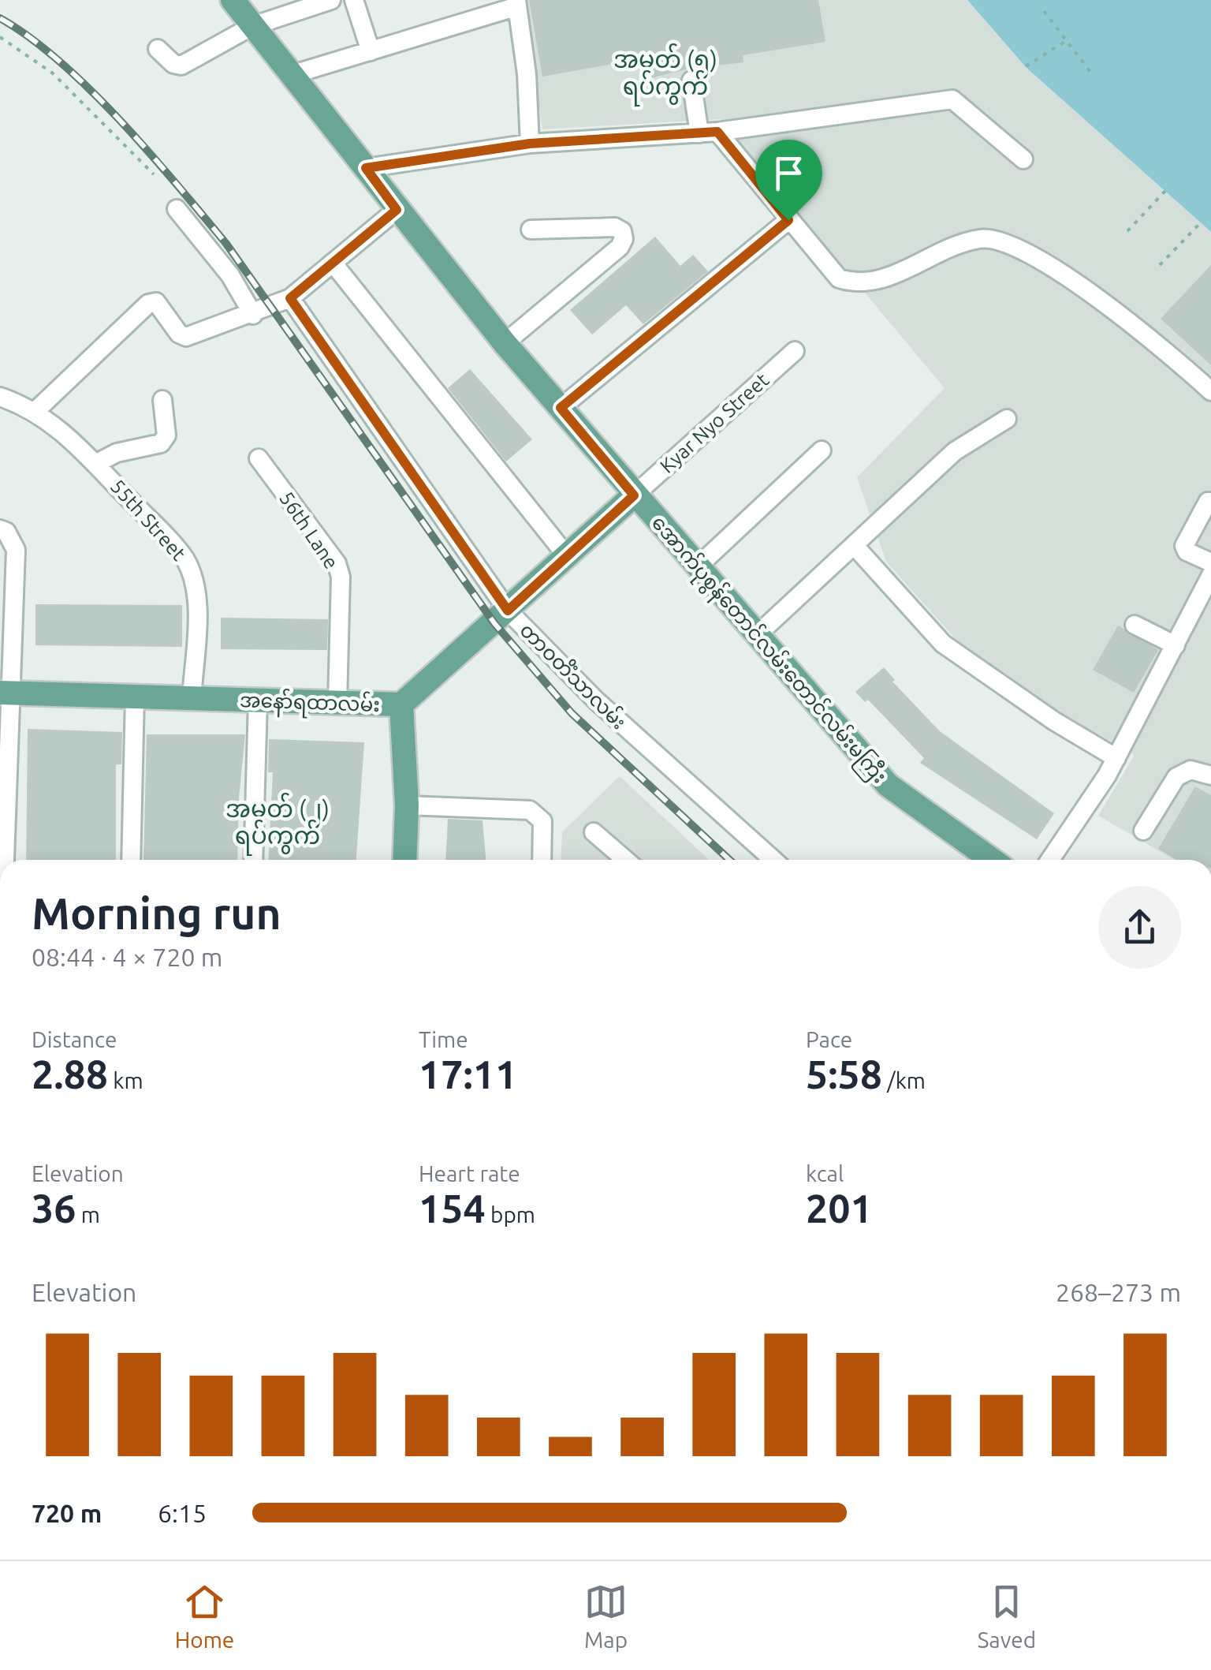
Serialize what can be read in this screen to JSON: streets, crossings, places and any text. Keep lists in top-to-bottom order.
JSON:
{
  "streets": {
    "main road": ["အောက်ပုစွန်တောင်လမ်းတောင်လမ်းမကြီး", "အနော်ရထာလမ်း"],
    "street": [
      "Kyar Nyo Street",
      "55th Street",
      "56th Lane",
      "တာဝတိံသာလမ်း"
    ]
  },
  "crossings": [
    ["Kyar Nyo Street", "အောက်ပုစွန်တောင်လမ်းတောင်လမ်းမကြီး"],
    ["Kyar Nyo Street", "အနော်ရထာလမ်း"],
    ["55th Street", "အနော်ရထာလမ်း"],
    ["56th Lane", "အနော်ရထာလမ်း"],
    ["အောက်ပုစွန်တောင်လမ်းတောင်လမ်းမကြီး", "အနော်ရထာလမ်း"],
    ["တာဝတိံသာလမ်း", "အနော်ရထာလမ်း"]
  ],
  "districts": ["အမှတ် (၅) ရပ်ကွက်", "အမှတ် (၂) ရပ်ကွက်"],
  "page": {
    "heading": ["Morning run", "08:44 · 4 × 720 m"],
    "stats": [
      ["Distance", "2.88 km"],
      ["Time", "17:11"],
      ["Pace", "5:58 /km"],
      ["Elevation", "36 m"],
      ["Heart rate", "154 bpm"],
      ["kcal", "201"]
    ],
    "chart": ["Elevation", "268–273 m"],
    "list": [
      {
        "name": "720 m",
        "note": "6:15"
      }
    ],
    "tabs": ["Home", "Map", "Saved"]
  }
}
